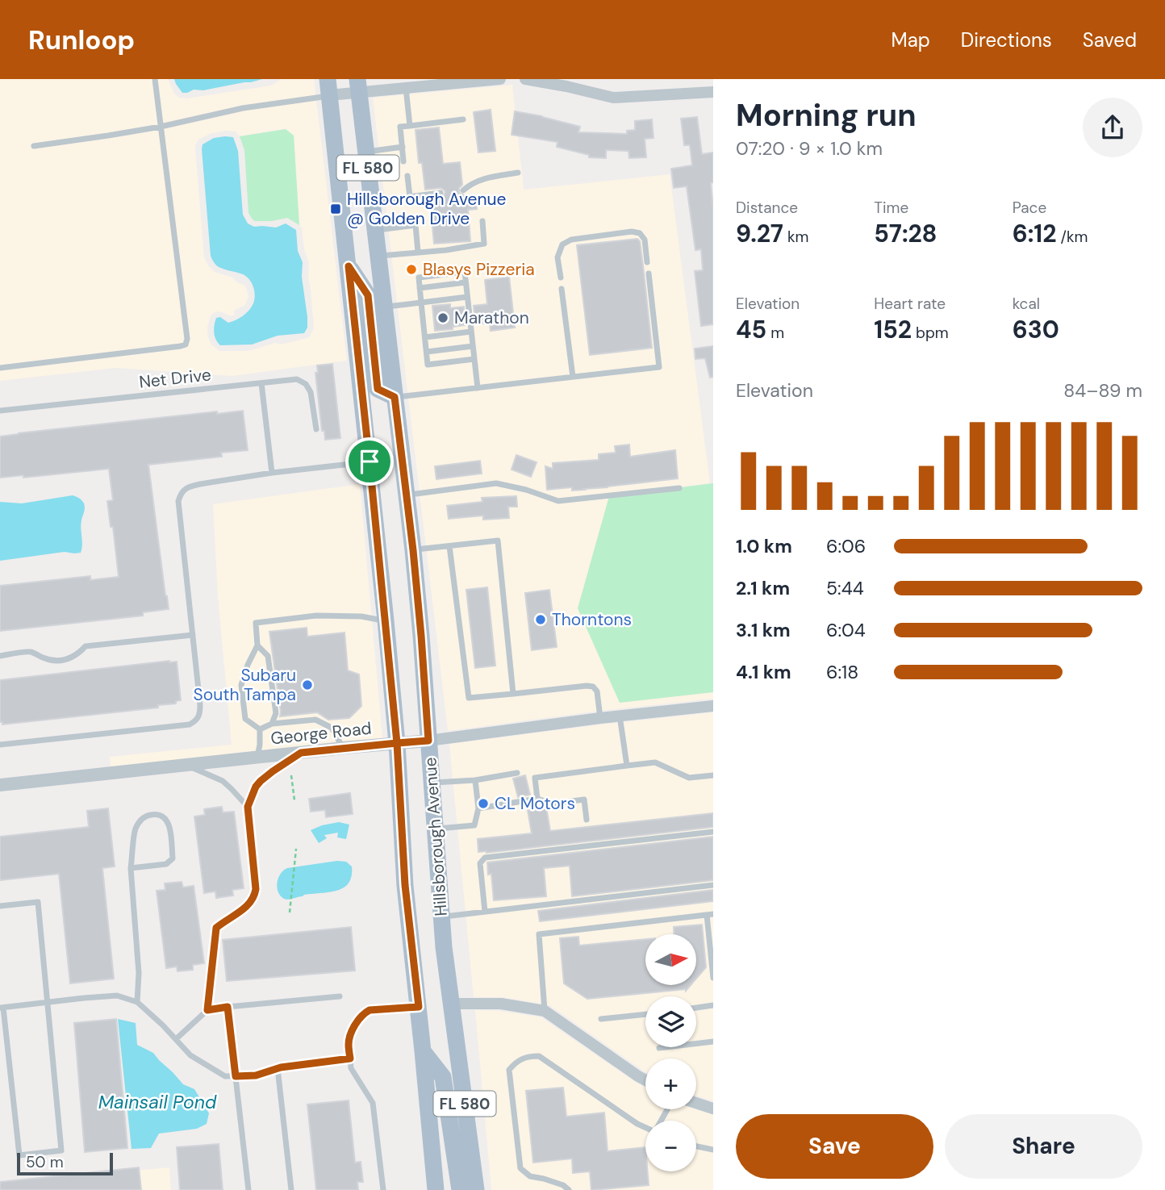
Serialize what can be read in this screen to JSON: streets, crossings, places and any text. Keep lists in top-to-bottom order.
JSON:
{
  "streets": {
    "main road": ["FL 580", "Hillsborough Avenue"],
    "street": ["George Road"],
    "lane": ["Net Drive"]
  },
  "crossings": [
    ["George Road", "Hillsborough Avenue"]
  ],
  "water": ["Mainsail Pond"],
  "places": {
    "transit": ["Hillsborough Avenue @ Golden Drive"],
    "other": [
      "Blasys Pizzeria",
      "Marathon",
      "Thorntons",
      "Subaru South Tampa",
      "CL Motors"
    ]
  },
  "scale_bar": "50 m",
  "north": "right",
  "page": {
    "header": "Runloop",
    "nav": ["Map", "Directions", "Saved"],
    "heading": ["Morning run", "07:20 · 9 × 1.0 km"],
    "stats": [
      ["Distance", "9.27 km"],
      ["Time", "57:28"],
      ["Pace", "6:12 /km"],
      ["Elevation", "45 m"],
      ["Heart rate", "152 bpm"],
      ["kcal", "630"]
    ],
    "chart": ["Elevation", "84–89 m"],
    "list": [
      {
        "name": "1.0 km",
        "note": "6:06"
      },
      {
        "name": "2.1 km",
        "note": "5:44"
      },
      {
        "name": "3.1 km",
        "note": "6:04"
      },
      {
        "name": "4.1 km",
        "note": "6:18"
      }
    ],
    "map_buttons": ["+", "−"],
    "buttons": ["Save", "Share"],
    "scale": "50 m"
  }
}
